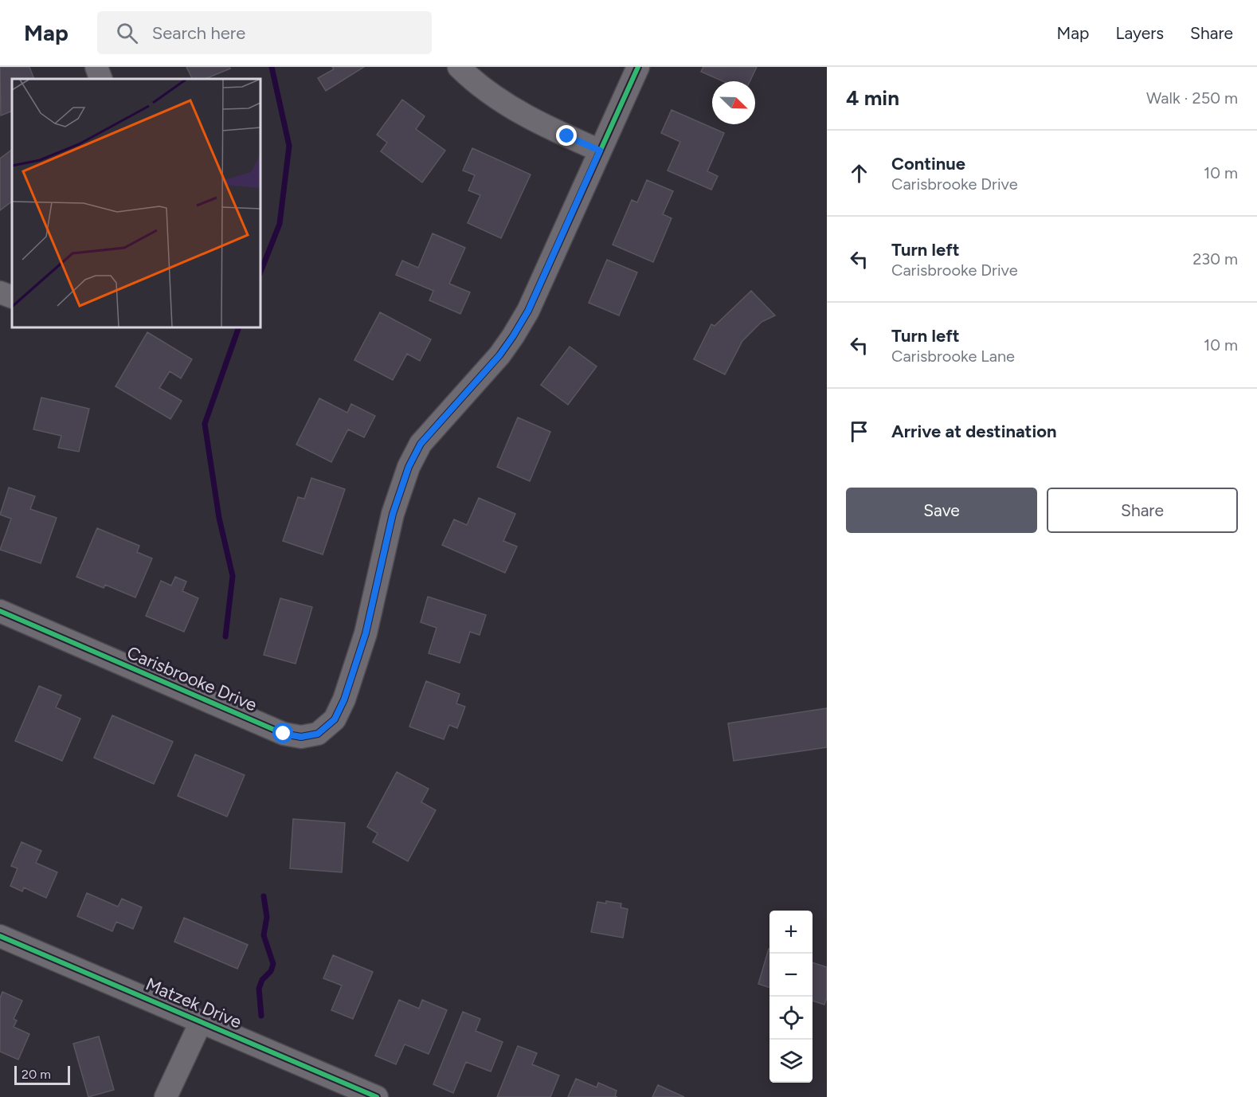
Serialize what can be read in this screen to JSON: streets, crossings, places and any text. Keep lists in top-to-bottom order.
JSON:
{
  "streets": {
    "street": ["Carisbrooke Drive", "Matzek Drive"]
  },
  "scale_bar": "20 m",
  "north": "bottom right",
  "page": {
    "header": "Map",
    "search": "Search here",
    "nav": ["Map", "Layers", "Share"],
    "heading": ["4 min", "Walk · 250 m"],
    "list": [
      ["Continue", "Carisbrooke Drive", "10 m"],
      ["Turn left", "Carisbrooke Drive", "230 m"],
      ["Turn left", "Carisbrooke Lane", "10 m"],
      "Arrive at destination"
    ],
    "buttons": ["Save", "Share"],
    "map_buttons": ["+", "−"],
    "scale": "20 m"
  }
}
